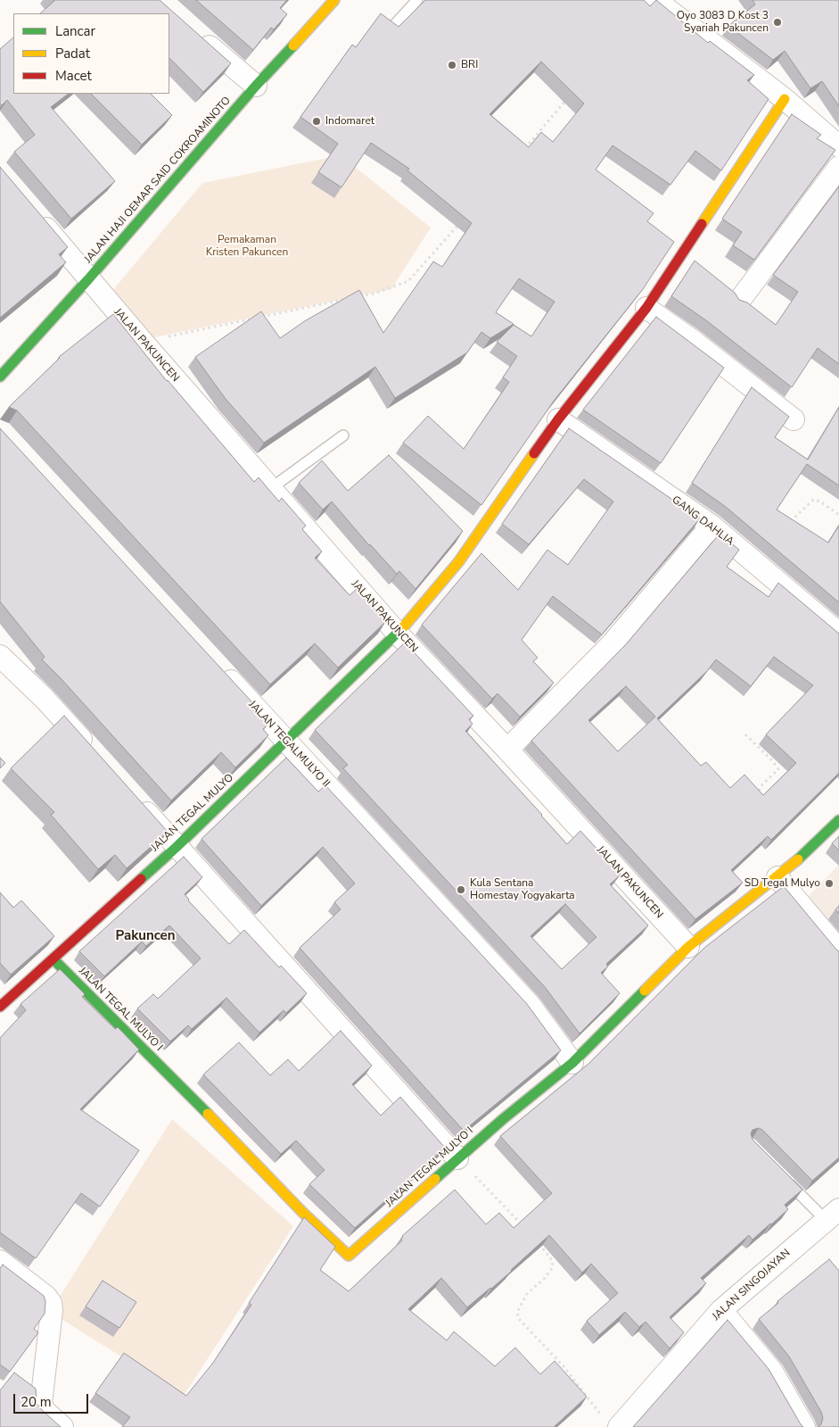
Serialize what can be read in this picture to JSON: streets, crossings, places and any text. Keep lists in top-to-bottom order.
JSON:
{
  "streets": {
    "street": [
      "JALAN HAJI OEMAR SAID COKROAMINOTO",
      "JALAN PAKUNCEN",
      "GANG DAHLIA",
      "JALAN TEGALMULYO II",
      "JALAN TEGAL MULYO",
      "JALAN TEGAL MULYO I",
      "JALAN SINGOJAYAN"
    ]
  },
  "crossings": [
    ["JALAN HAJI OEMAR SAID COKROAMINOTO", "JALAN PAKUNCEN"],
    ["JALAN PAKUNCEN", "JALAN TEGAL MULYO"],
    ["JALAN PAKUNCEN", "JALAN TEGAL MULYO I"],
    ["GANG DAHLIA", "JALAN TEGAL MULYO"],
    ["JALAN TEGALMULYO II", "JALAN TEGAL MULYO"],
    ["JALAN TEGALMULYO II", "JALAN TEGAL MULYO I"],
    ["JALAN TEGAL MULYO", "JALAN TEGAL MULYO I"]
  ],
  "districts": ["Pakuncen"],
  "parks": ["Pemakaman Kristen Pakuncen"],
  "places": [
    "Oyo 3083 D Kost 3 Syariah Pakuncen",
    "BRI",
    "Indomaret",
    "SD Tegal Mulyo",
    "Kula Sentana Homestay Yogyakarta"
  ],
  "legend": ["Lancar", "Padat", "Macet"],
  "scale_bar": "20 m"
}
